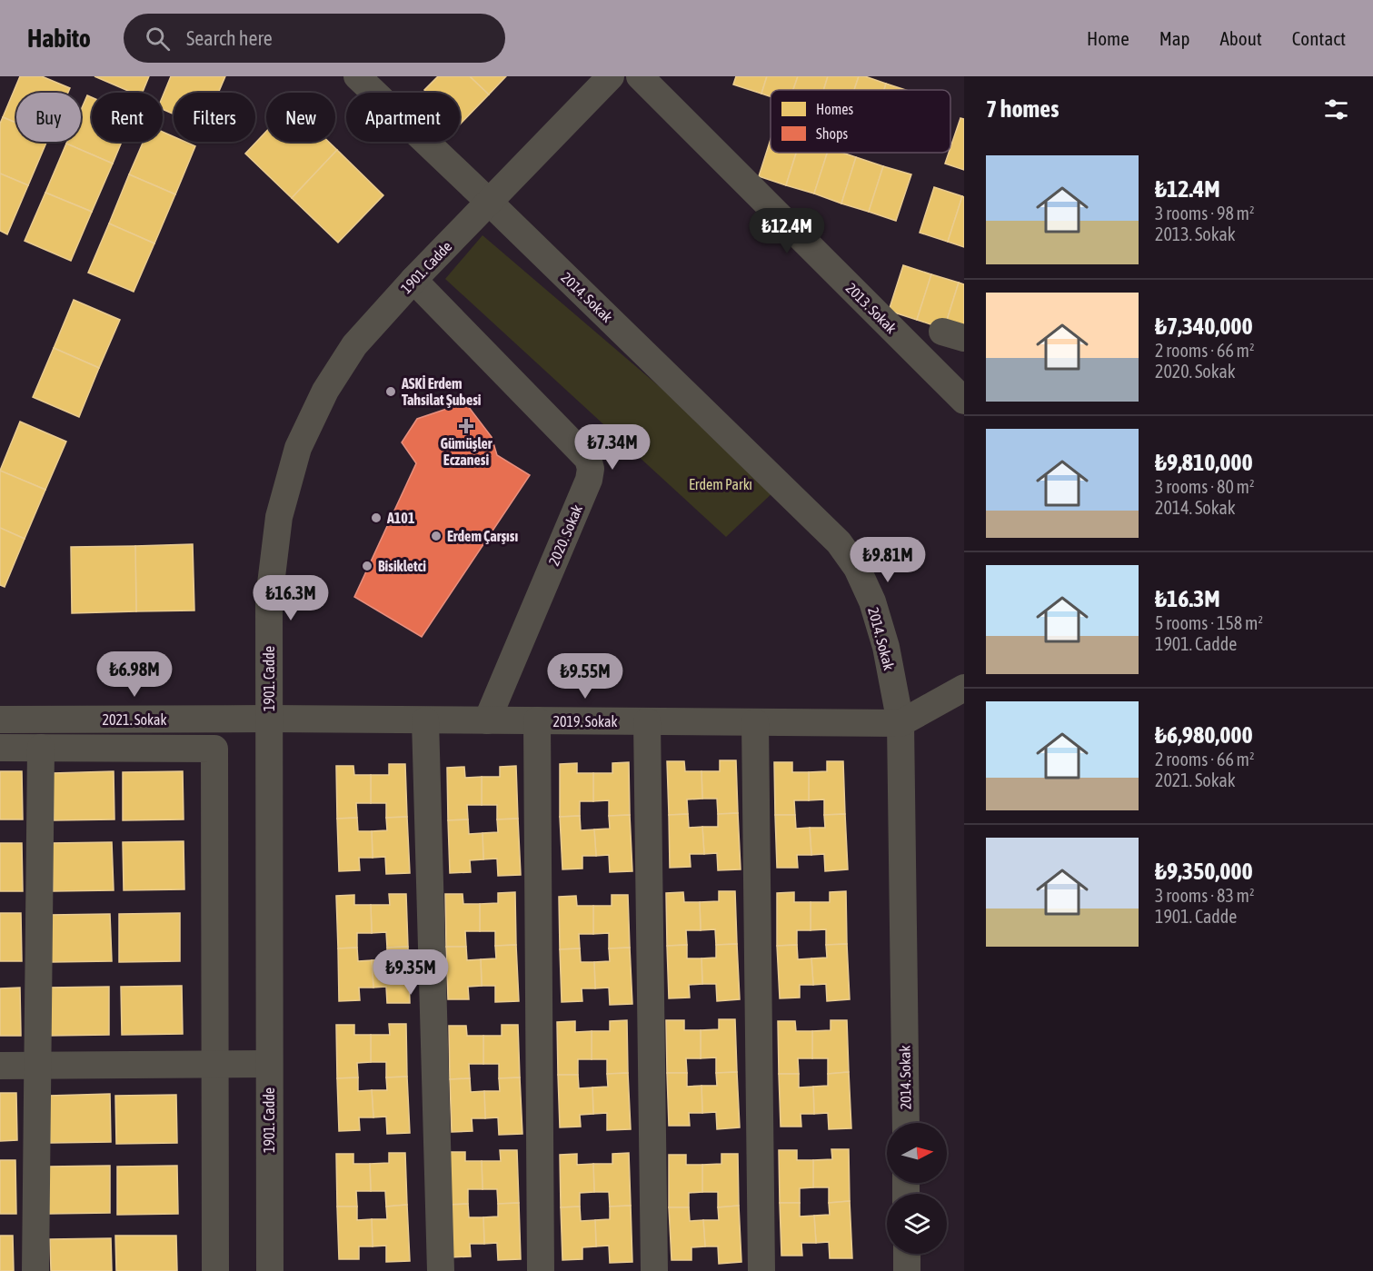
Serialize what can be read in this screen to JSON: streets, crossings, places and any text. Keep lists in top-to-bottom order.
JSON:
{
  "streets": {
    "street": [
      "1901. Cadde",
      "2014. Sokak",
      "2013. Sokak",
      "2020. Sokak",
      "2021. Sokak",
      "2019. Sokak"
    ]
  },
  "crossings": [
    ["1901. Cadde", "2014. Sokak"],
    ["1901. Cadde", "2020. Sokak"],
    ["1901. Cadde", "2021. Sokak"],
    ["1901. Cadde", "2019. Sokak"],
    ["2014. Sokak", "2019. Sokak"],
    ["2020. Sokak", "2019. Sokak"],
    ["2021. Sokak", "2019. Sokak"]
  ],
  "parks": ["Erdem Parkı"],
  "places": {
    "other": [
      "ASKİ Erdem Tahsilat Şubesi",
      "A101",
      "Erdem Çarşısı",
      "Bisikletci"
    ],
    "health": ["Gümüşler Eczanesi"]
  },
  "legend": ["Homes", "Shops"],
  "north": "right",
  "page": {
    "header": "Habito",
    "search": "Search here",
    "nav": [
      "Home",
      "Map",
      "About",
      "Contact"
    ],
    "heading": "7 homes",
    "chip": [
      "Buy",
      "Rent",
      "Filters",
      "New",
      "Apartment"
    ],
    "list": [
      {
        "name": "₺12.4M",
        "note": "3 rooms · 98 m² · 2013. Sokak"
      },
      {
        "name": "₺7,340,000",
        "note": "2 rooms · 66 m² · 2020. Sokak"
      },
      {
        "name": "₺9,810,000",
        "note": "3 rooms · 80 m² · 2014. Sokak"
      },
      {
        "name": "₺16.3M",
        "note": "5 rooms · 158 m² · 1901. Cadde"
      },
      {
        "name": "₺6,980,000",
        "note": "2 rooms · 66 m² · 2021. Sokak"
      },
      {
        "name": "₺9,350,000",
        "note": "3 rooms · 83 m² · 1901. Cadde"
      }
    ],
    "price": [
      "₺12.4M",
      "₺7.34M",
      "₺9.81M",
      "₺16.3M",
      "₺6.98M",
      "₺9.55M",
      "₺9.35M"
    ]
  }
}
